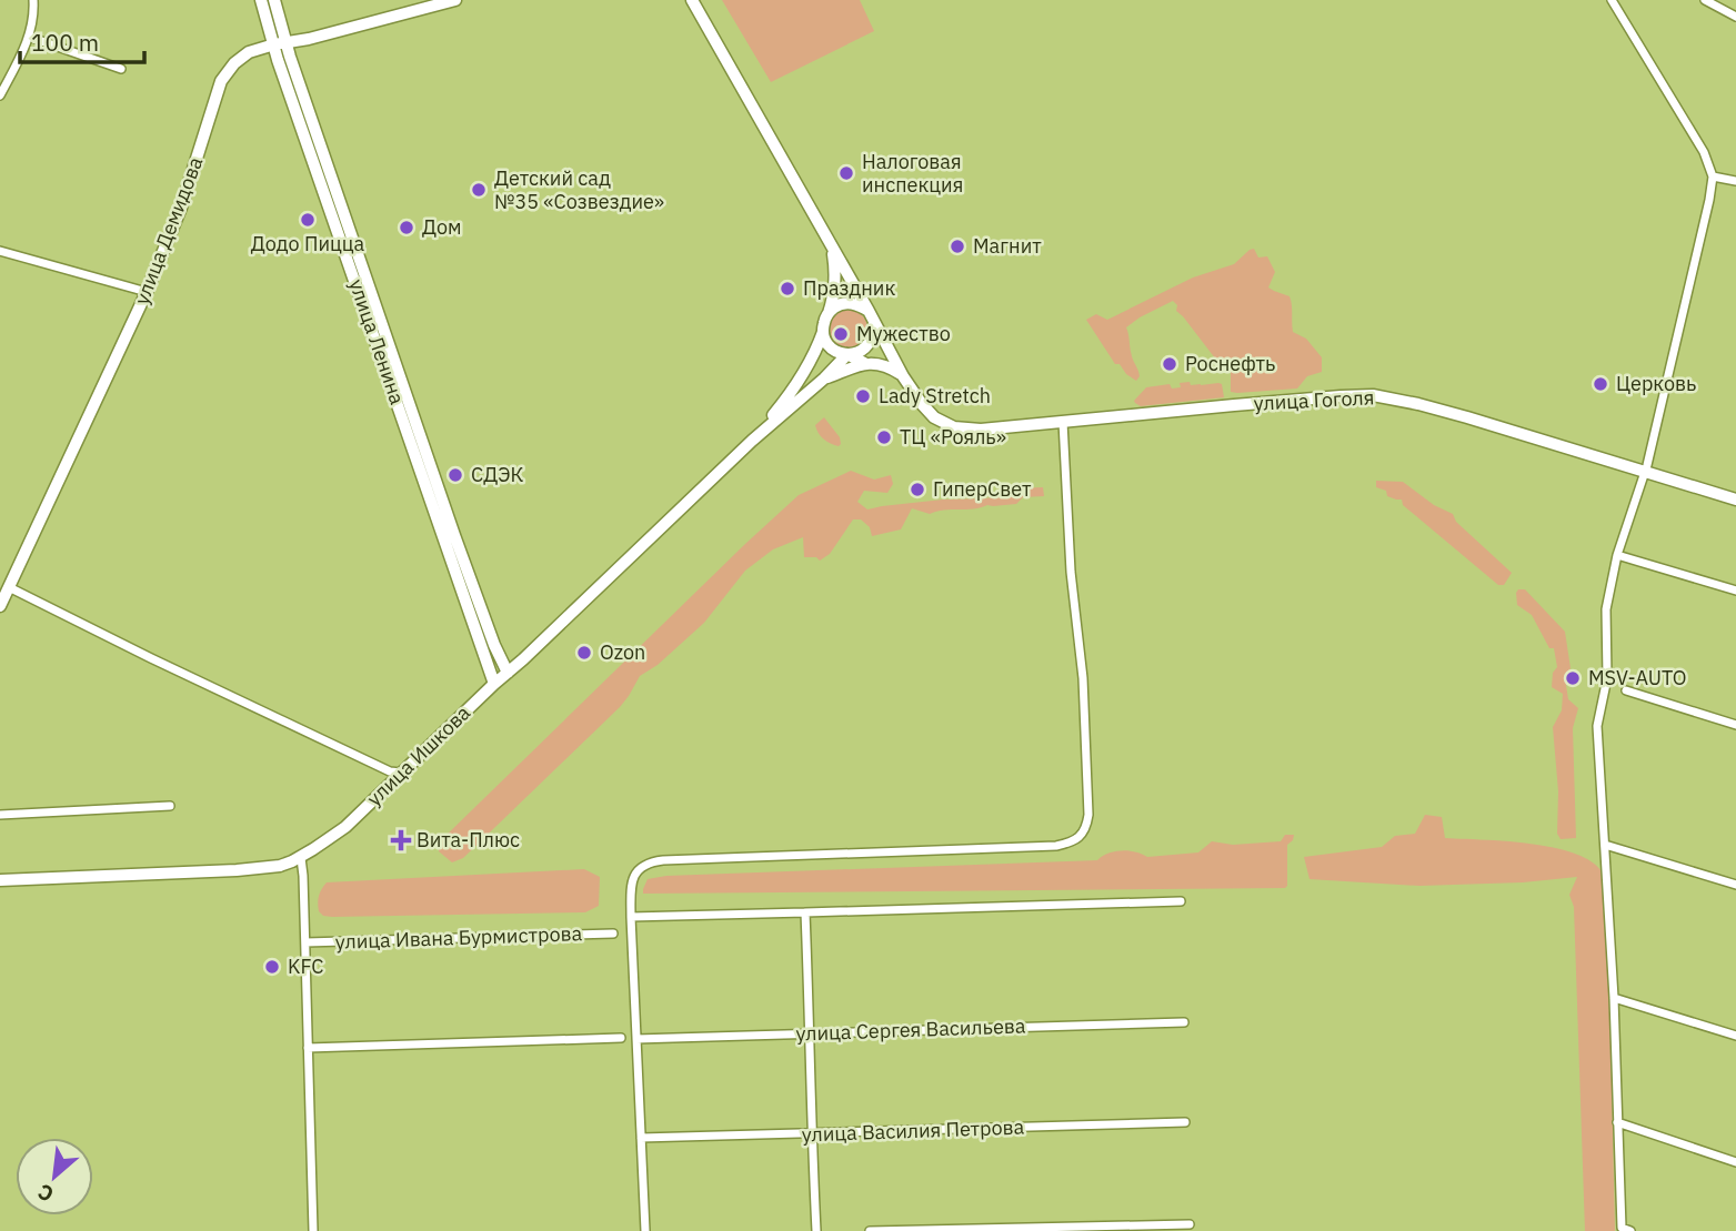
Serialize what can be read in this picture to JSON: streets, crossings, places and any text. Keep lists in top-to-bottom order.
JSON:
{
  "streets": {
    "street": [
      "улица Демидова",
      "улица Ленина",
      "улица Гоголя",
      "улица Ишкова",
      "улица Ивана Бурмистрова",
      "улица Сергея Васильева",
      "улица Василия Петрова"
    ]
  },
  "crossings": [
    ["улица Демидова", "улица Ленина"],
    ["улица Ленина", "улица Ишкова"],
    ["улица Гоголя", "улица Ишкова"]
  ],
  "places": {
    "other": [
      "Налоговая инспекция",
      "Детский сад №35 «Созвездие»",
      "Додо Пицца",
      "Дом",
      "Магнит",
      "Праздник",
      "Мужество",
      "Роснефть",
      "Церковь",
      "Lady Stretch",
      "ТЦ «Рояль»",
      "СДЭК",
      "ГиперСвет",
      "Ozon",
      "MSV-AUTO",
      "KFC"
    ],
    "health": ["Вита-Плюс"]
  },
  "scale_bar": "100 m",
  "north": "bottom left"
}
